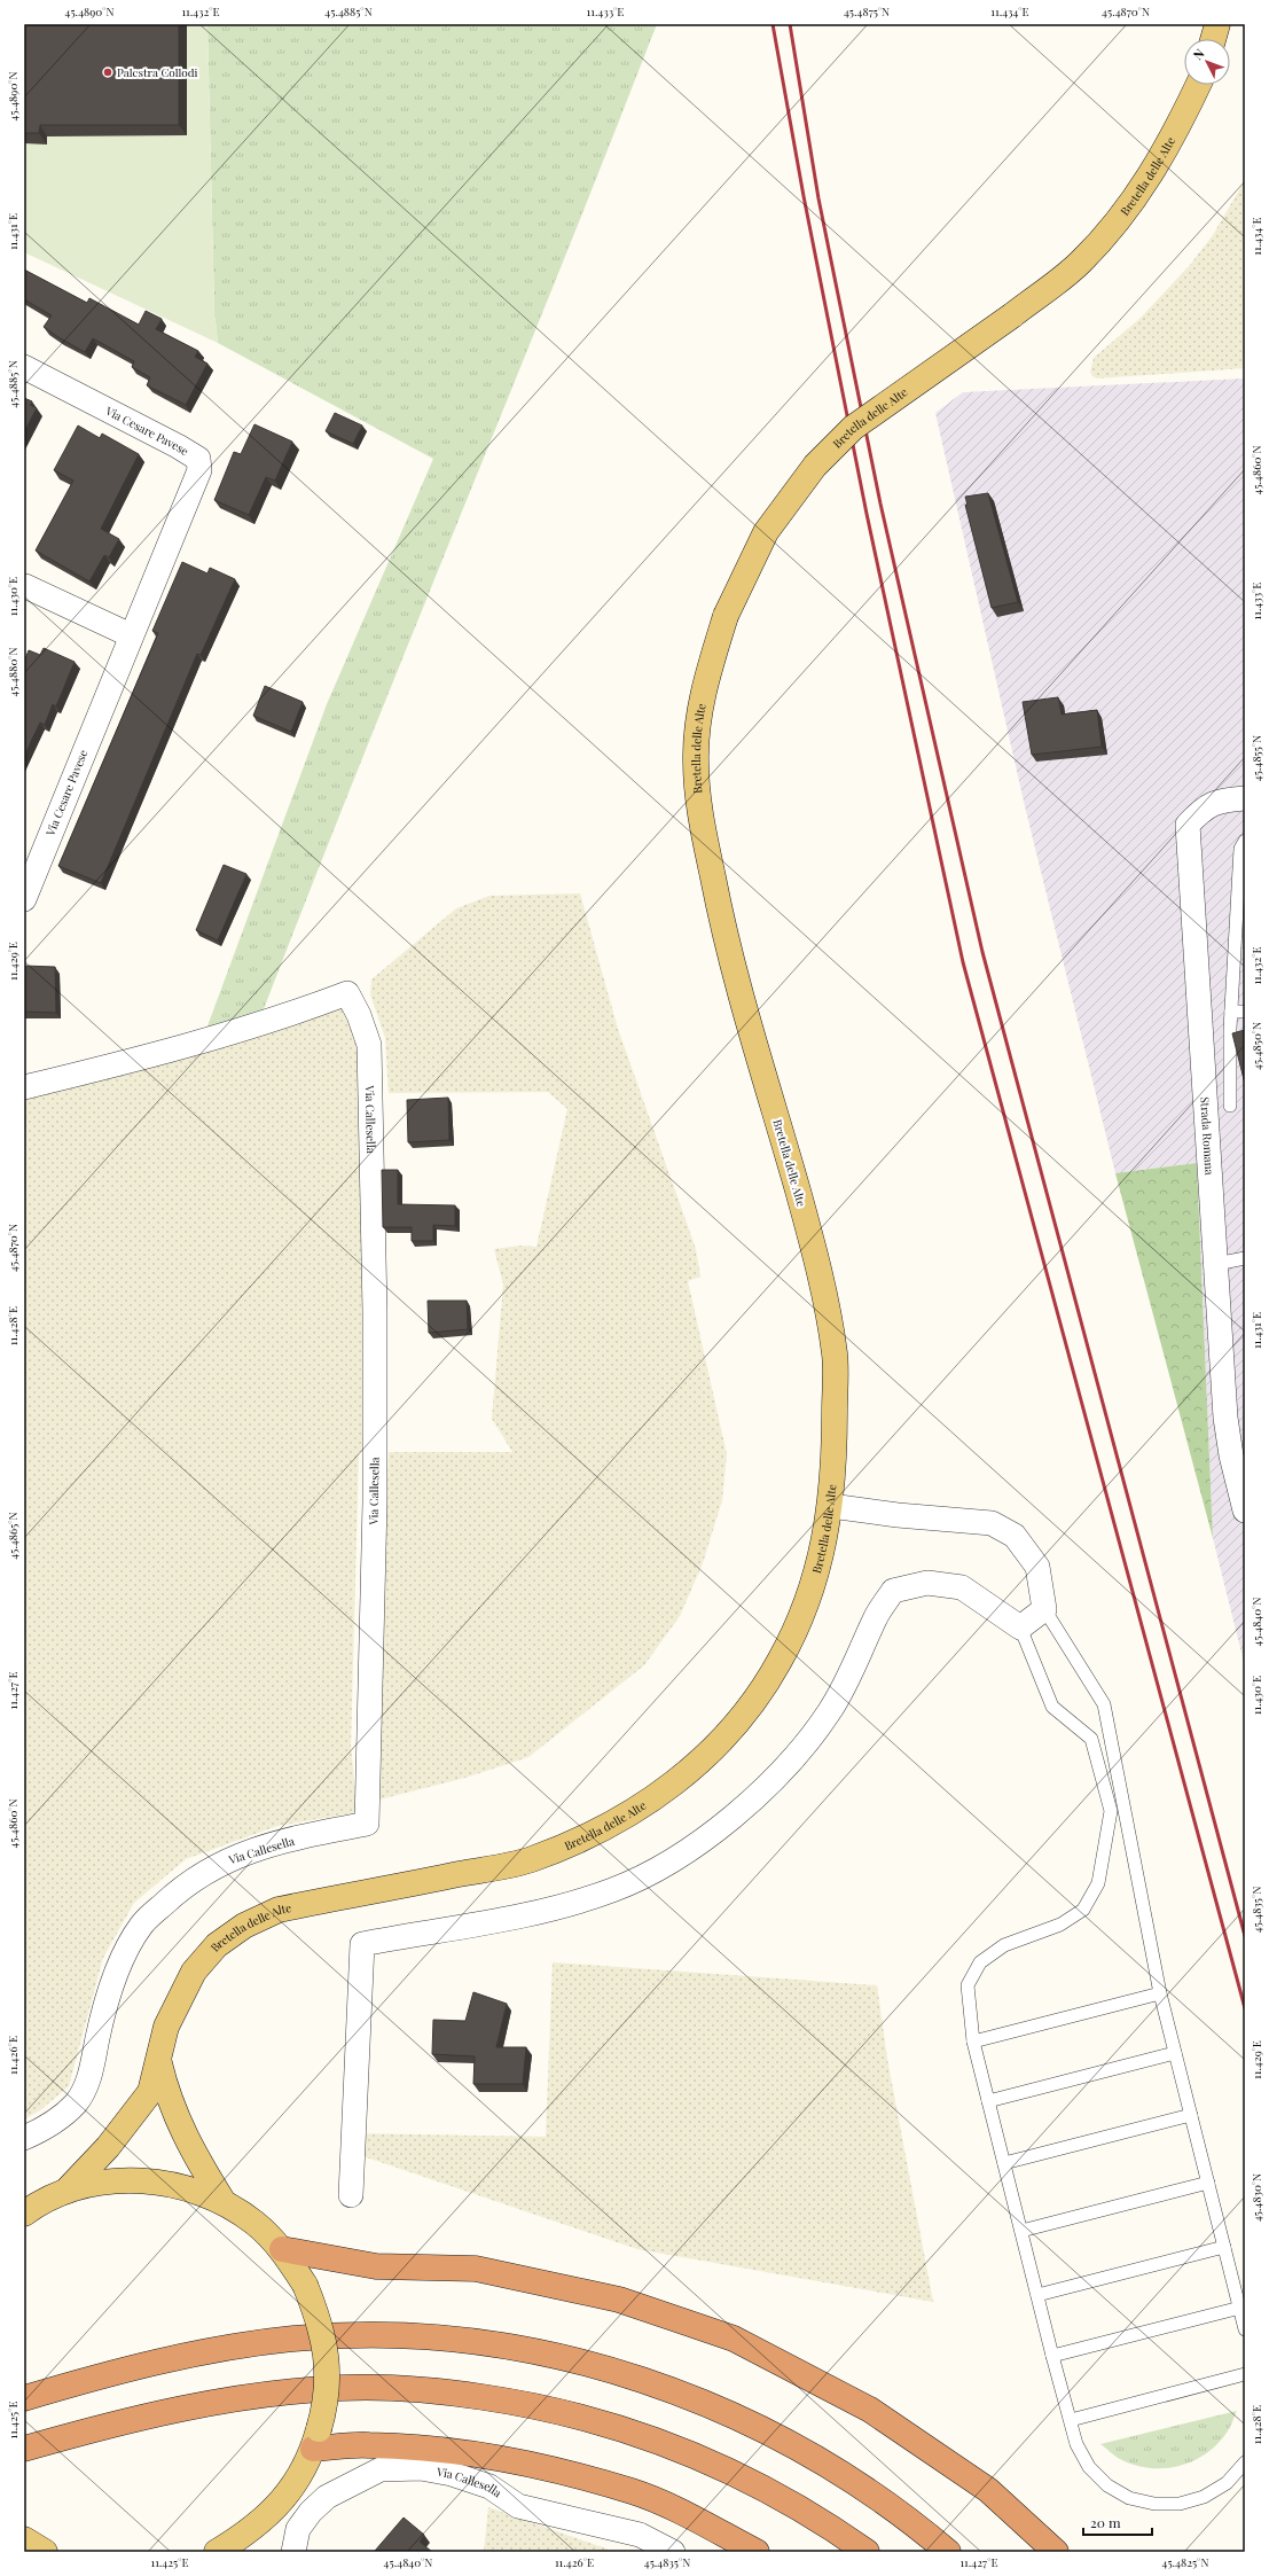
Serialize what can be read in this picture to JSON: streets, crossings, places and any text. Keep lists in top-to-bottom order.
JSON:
{
  "streets": {
    "main road": ["Bretella delle Alte"],
    "street": ["Via Cesare Pavese", "Via Callesella", "Strada Romana"]
  },
  "places": ["Palestra Collodi"],
  "scale_bar": "20 m",
  "north": "top left",
  "coordinates": [
    "45.4890°N",
    "11.432°E",
    "45.4885°N",
    "11.433°E",
    "45.4875°N",
    "11.434°E",
    "45.4870°N",
    "11.431°E",
    "45.4860°N",
    "11.430°E",
    "45.4880°N",
    "45.4855°N",
    "11.429°E",
    "45.4850°N",
    "11.428°E",
    "45.4865°N",
    "45.4840°N",
    "11.427°E",
    "45.4835°N",
    "11.426°E",
    "45.4830°N",
    "11.425°E",
    "45.4825°N"
  ]
}
